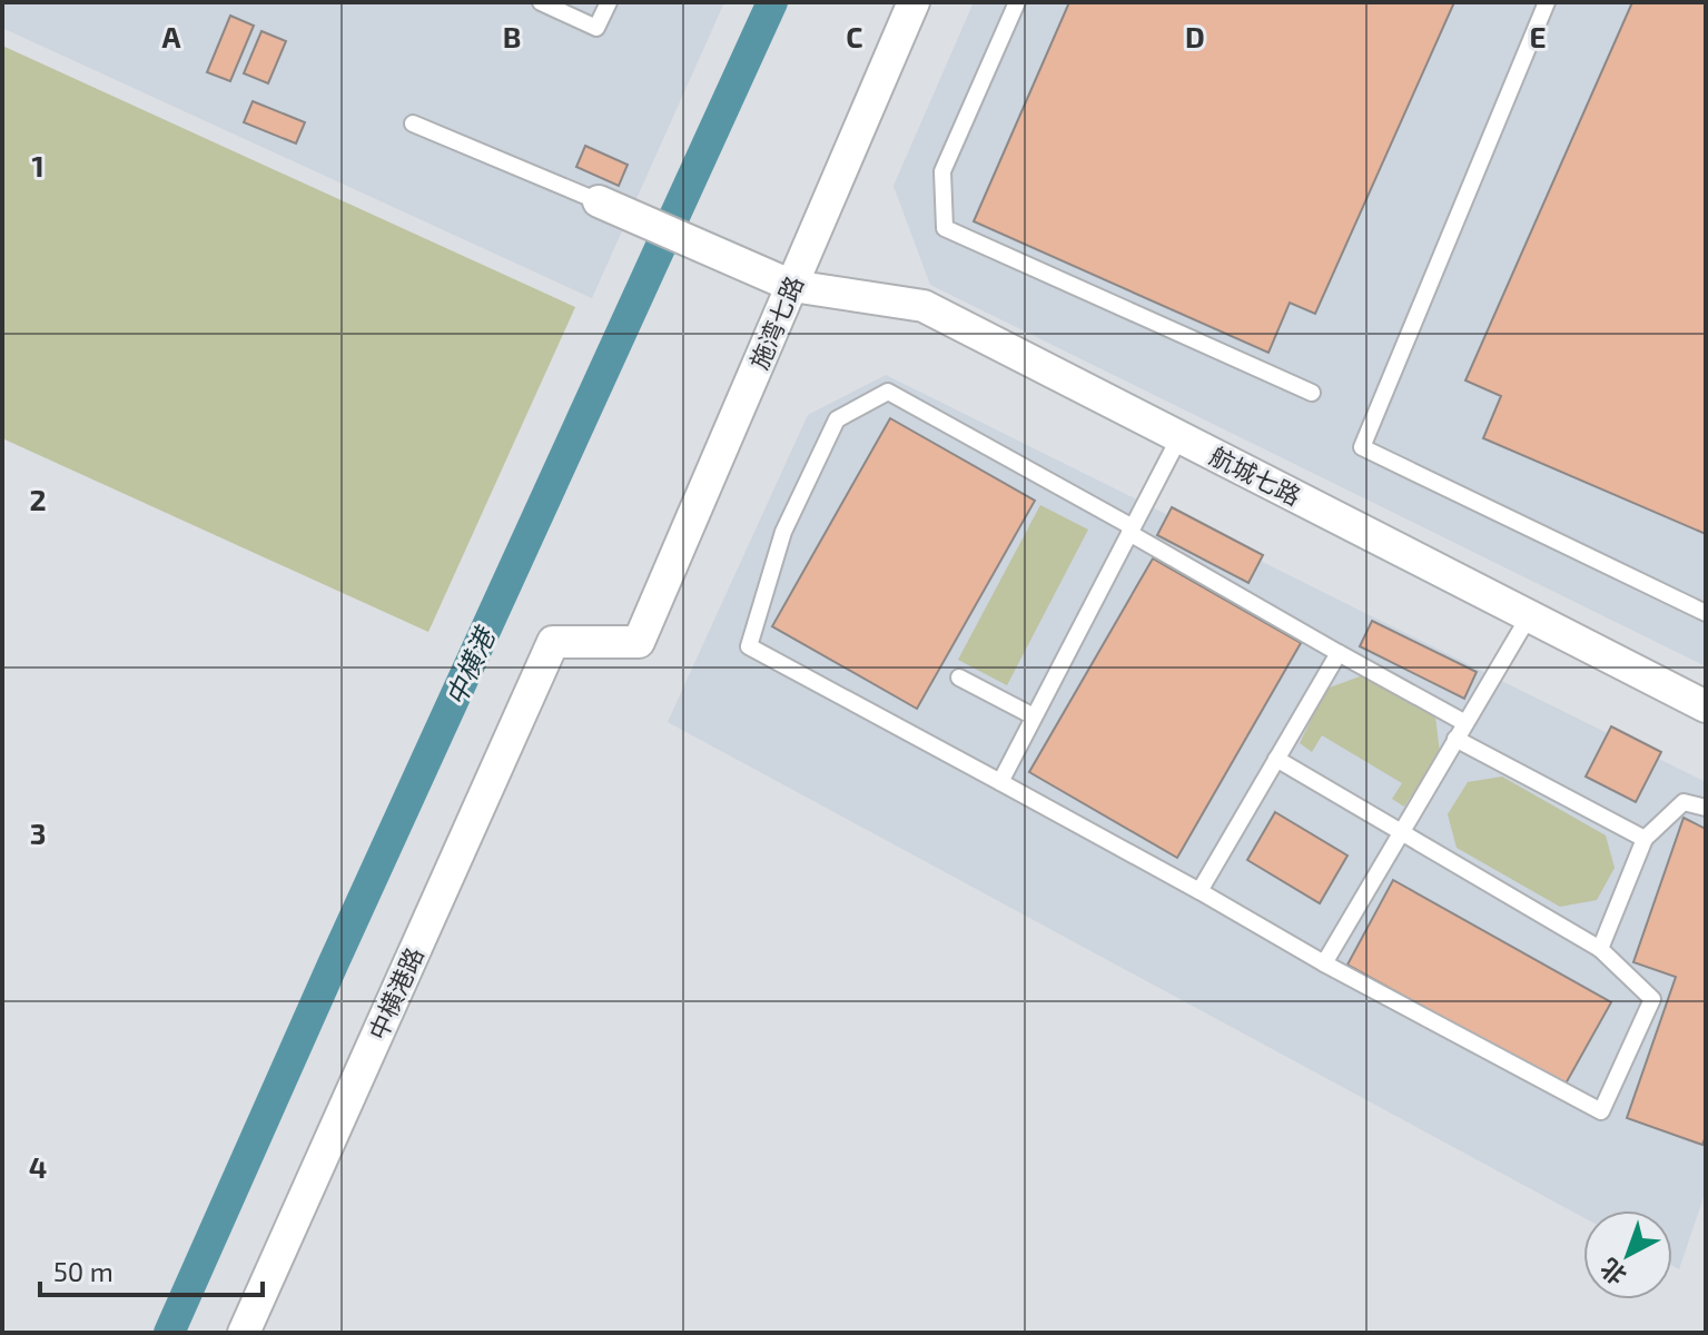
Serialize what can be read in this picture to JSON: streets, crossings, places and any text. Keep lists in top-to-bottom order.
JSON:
{
  "streets": {
    "street": ["施湾七路", "航城七路", "中横港路"]
  },
  "crossings": [
    ["施湾七路", "航城七路"],
    ["施湾七路", "中横港路"]
  ],
  "water": ["中横港"],
  "scale_bar": "50 m",
  "north": "bottom left",
  "grid": {
    "columns": [
      "A",
      "B",
      "C",
      "D",
      "E"
    ],
    "rows": [
      "1",
      "2",
      "3",
      "4"
    ]
  }
}
